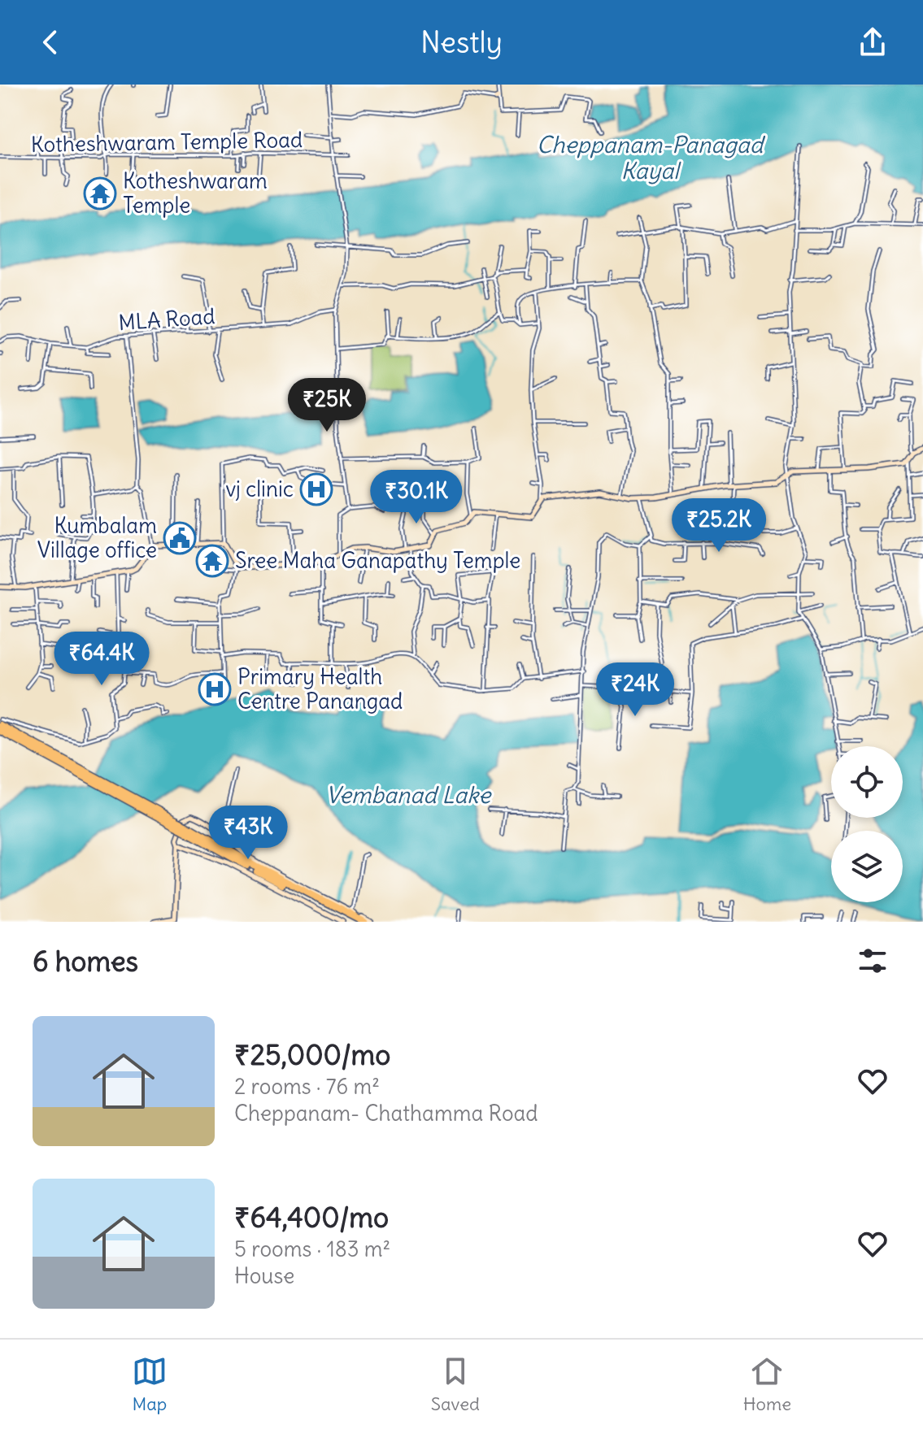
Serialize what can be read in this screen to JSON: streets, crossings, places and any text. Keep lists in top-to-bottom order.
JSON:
{
  "streets": {
    "street": ["Kotheshwaram Temple Road", "MLA Road"]
  },
  "water": ["Cheppanam-Panagad Kayal", "Vembanad Lake"],
  "places": {
    "temple": ["Kotheshwaram Temple", "Sree Maha Ganapathy Temple"],
    "hospital": ["vj clinic", "Primary Health Centre Panangad"],
    "public building": ["Kumbalam Village office"]
  },
  "page": {
    "header": "Nestly",
    "price": [
      "₹25K",
      "₹30.1K",
      "₹25.2K",
      "₹64.4K",
      "₹24K",
      "₹43K"
    ],
    "heading": "6 homes",
    "list": [
      {
        "name": "₹25,000/mo",
        "note": "2 rooms · 76 m² · Cheppanam- Chathamma Road"
      },
      {
        "name": "₹64,400/mo",
        "note": "5 rooms · 183 m² · House"
      }
    ],
    "tabs": ["Map", "Saved", "Home"]
  }
}
